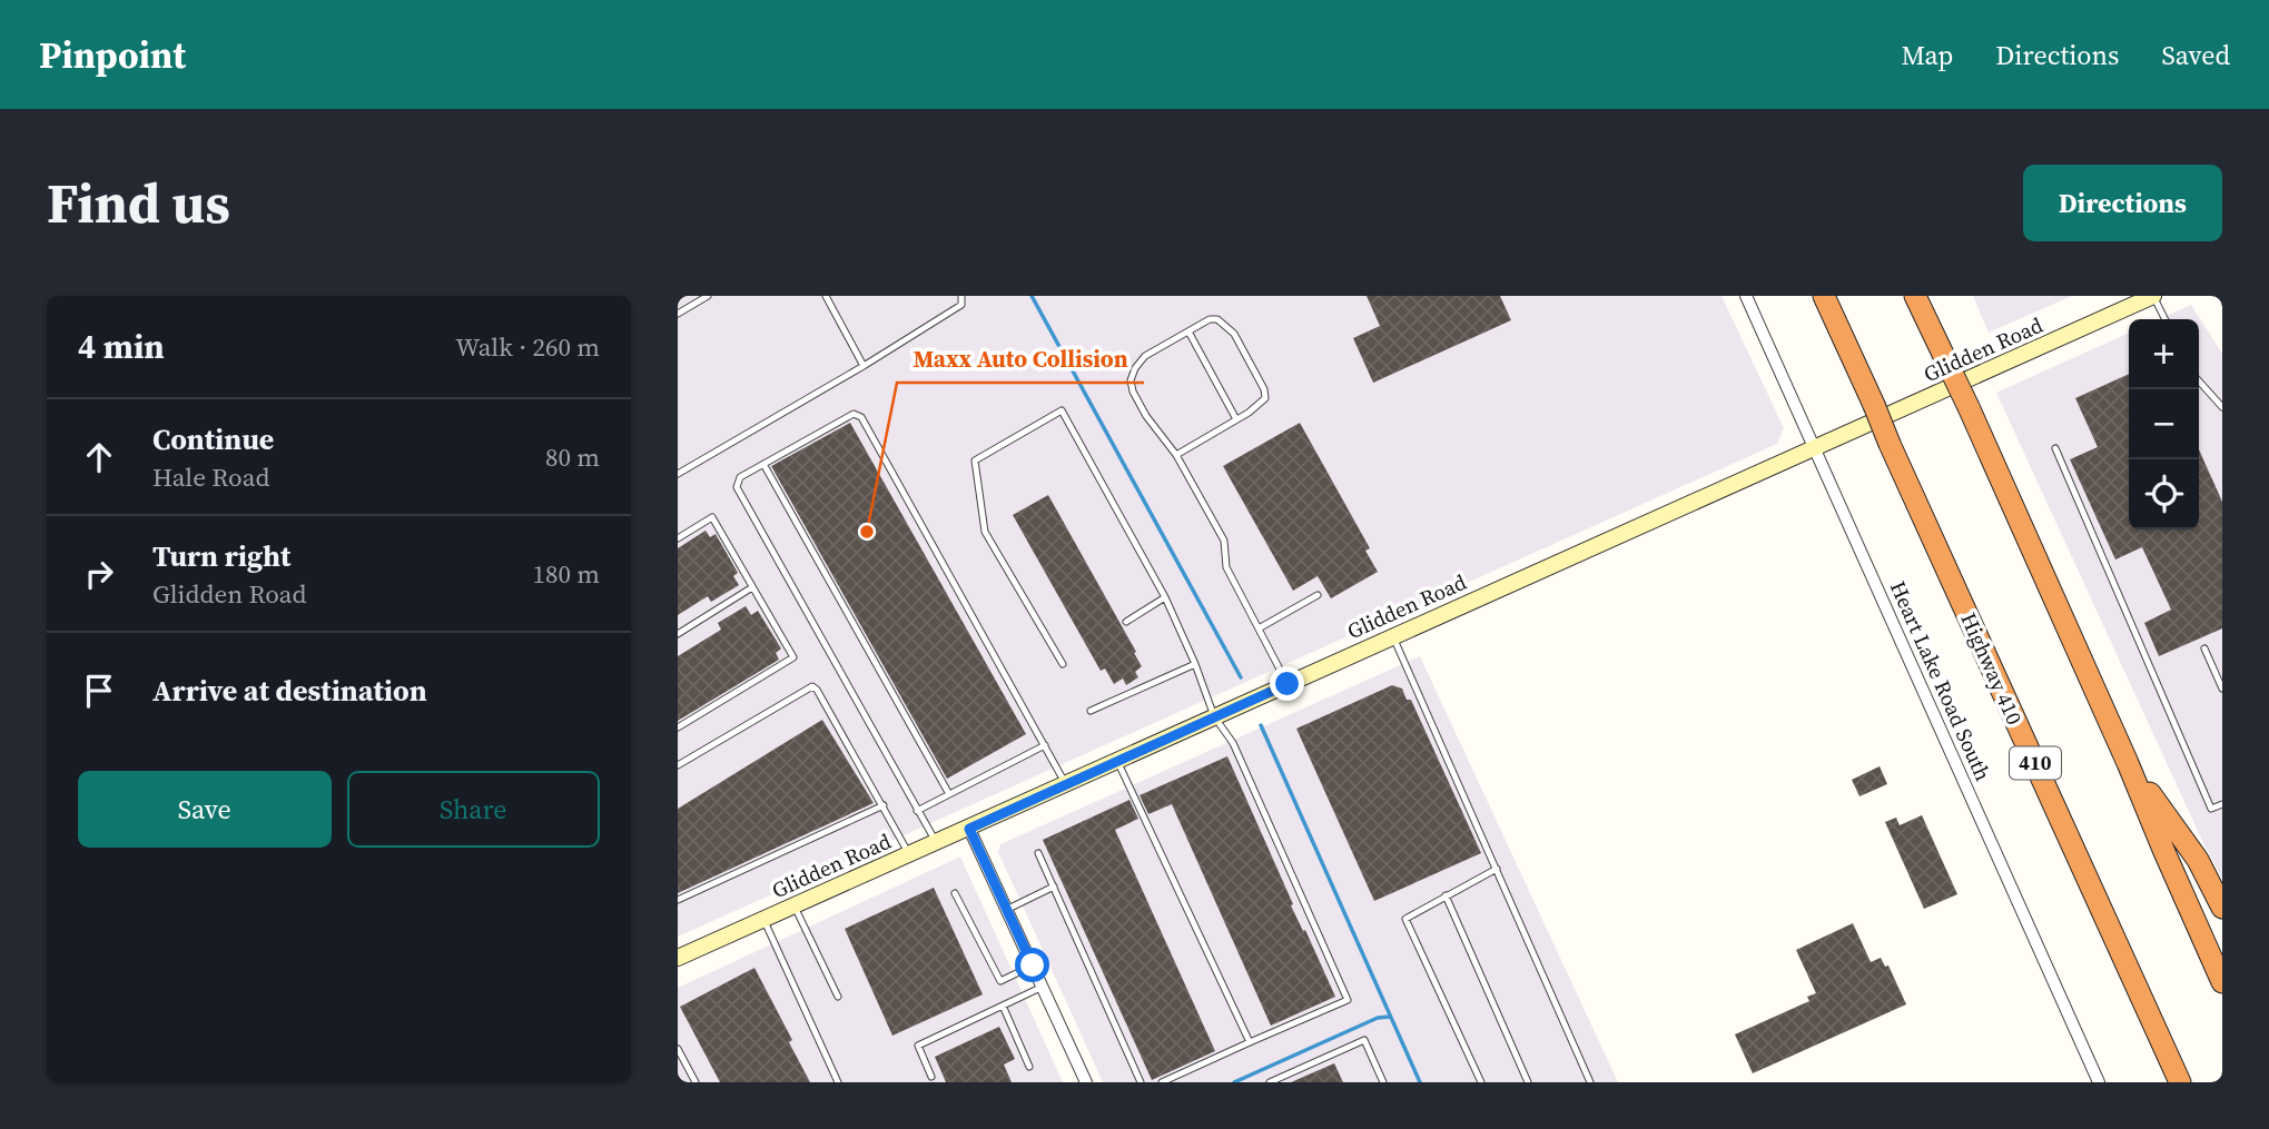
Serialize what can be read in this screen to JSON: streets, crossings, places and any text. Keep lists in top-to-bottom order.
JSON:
{
  "streets": {
    "highway": ["Highway 410", "410"],
    "street": ["Glidden Road", "Heart Lake Road South"]
  },
  "crossings": [
    ["Glidden Road", "Heart Lake Road South"]
  ],
  "places": ["Maxx Auto Collision"],
  "page": {
    "header": "Pinpoint",
    "nav": ["Map", "Directions", "Saved"],
    "buttons": [
      "Directions",
      ["Save", "Share"]
    ],
    "title": "Find us",
    "heading": ["4 min", "Walk · 260 m"],
    "map_buttons": ["+", "−"],
    "list": [
      ["Continue", "Hale Road", "80 m"],
      ["Turn right", "Glidden Road", "180 m"],
      "Arrive at destination"
    ]
  }
}
